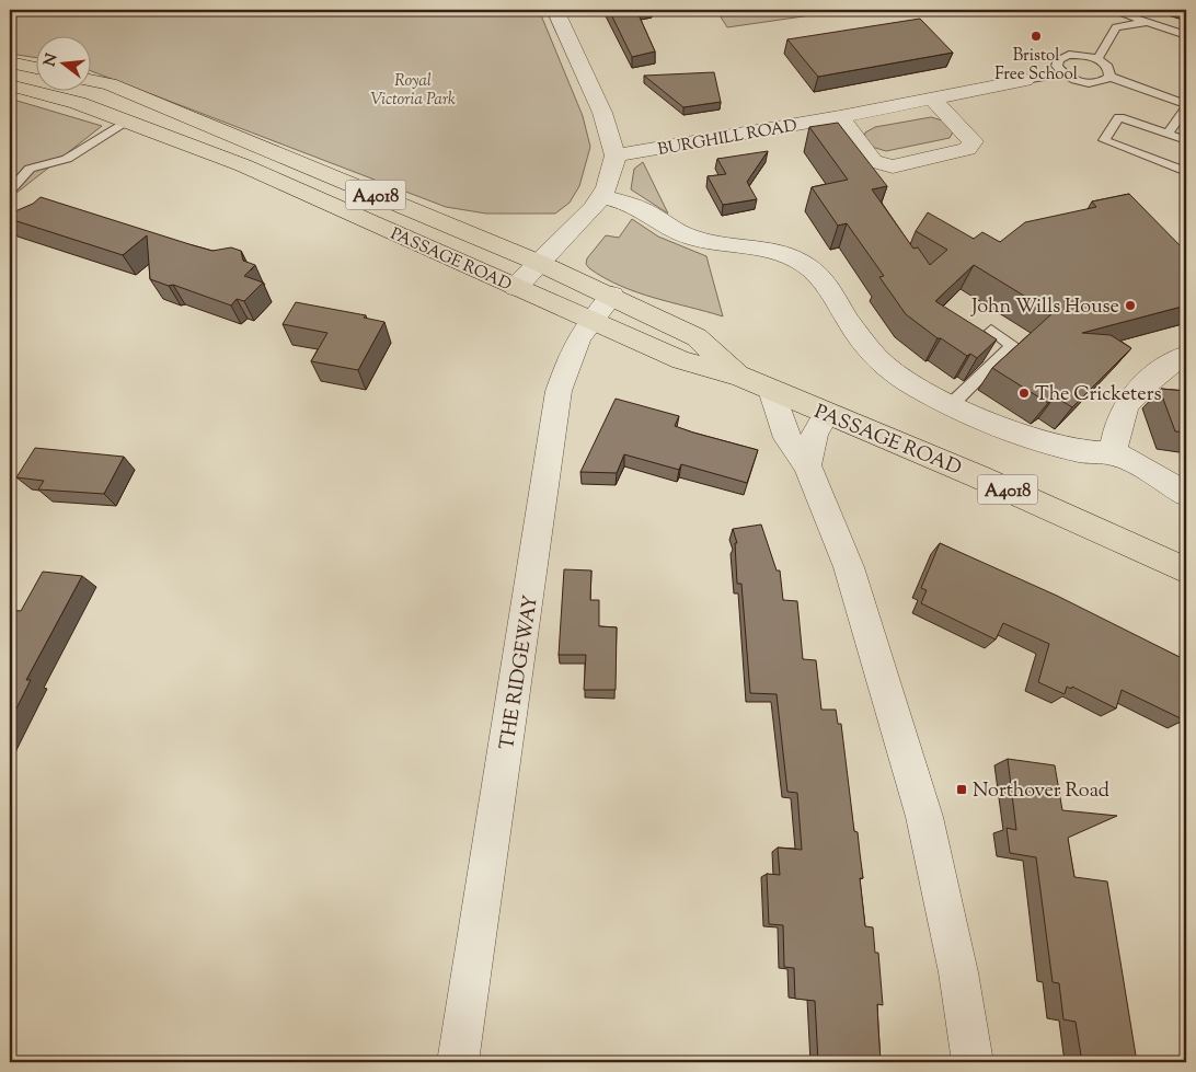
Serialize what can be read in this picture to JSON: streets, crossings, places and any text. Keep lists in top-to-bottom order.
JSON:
{
  "streets": {
    "main road": ["A4018", "PASSAGE ROAD"],
    "street": ["BURGHILL ROAD", "THE RIDGEWAY"]
  },
  "crossings": [
    ["PASSAGE ROAD", "THE RIDGEWAY"]
  ],
  "parks": ["Royal Victoria Park"],
  "places": {
    "other": ["Bristol Free School", "John Wills House", "The Cricketers"],
    "transit": ["Northover Road"]
  },
  "north": "left"
}
